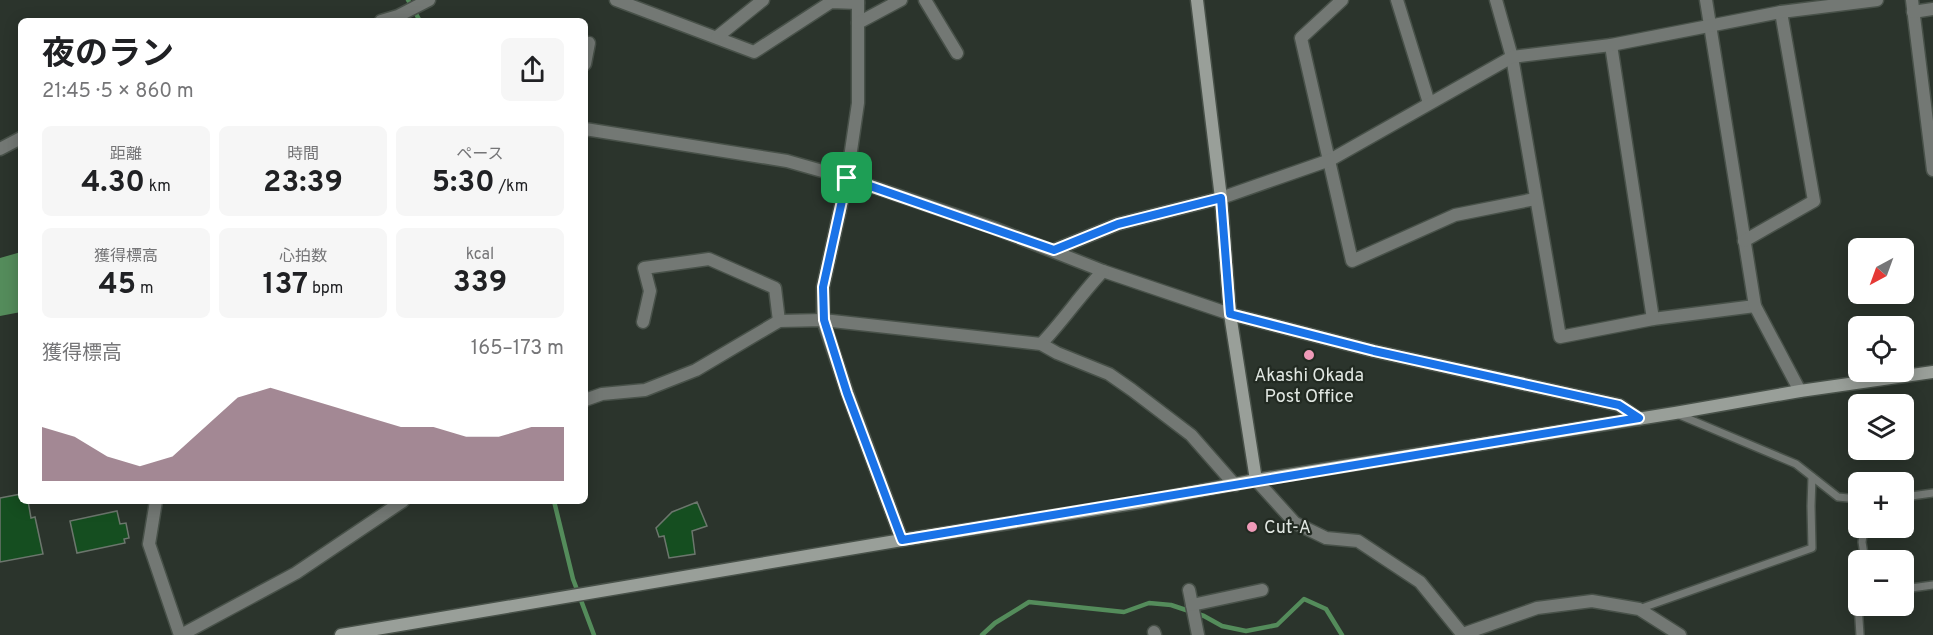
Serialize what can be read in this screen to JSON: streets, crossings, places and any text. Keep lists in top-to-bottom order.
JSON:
{
  "places": ["Akashi Okada Post Office", "Cut-A"],
  "north": "bottom left",
  "page": {
    "heading": ["夜のラン", "21:45 · 5 × 860 m"],
    "stats": [
      ["距離", "4.30 km"],
      ["時間", "23:39"],
      ["ペース", "5:30 /km"],
      ["獲得標高", "45 m"],
      ["心拍数", "137 bpm"],
      ["kcal", "339"]
    ],
    "map_buttons": ["+", "−"],
    "chart": ["獲得標高", "165–173 m"]
  }
}
